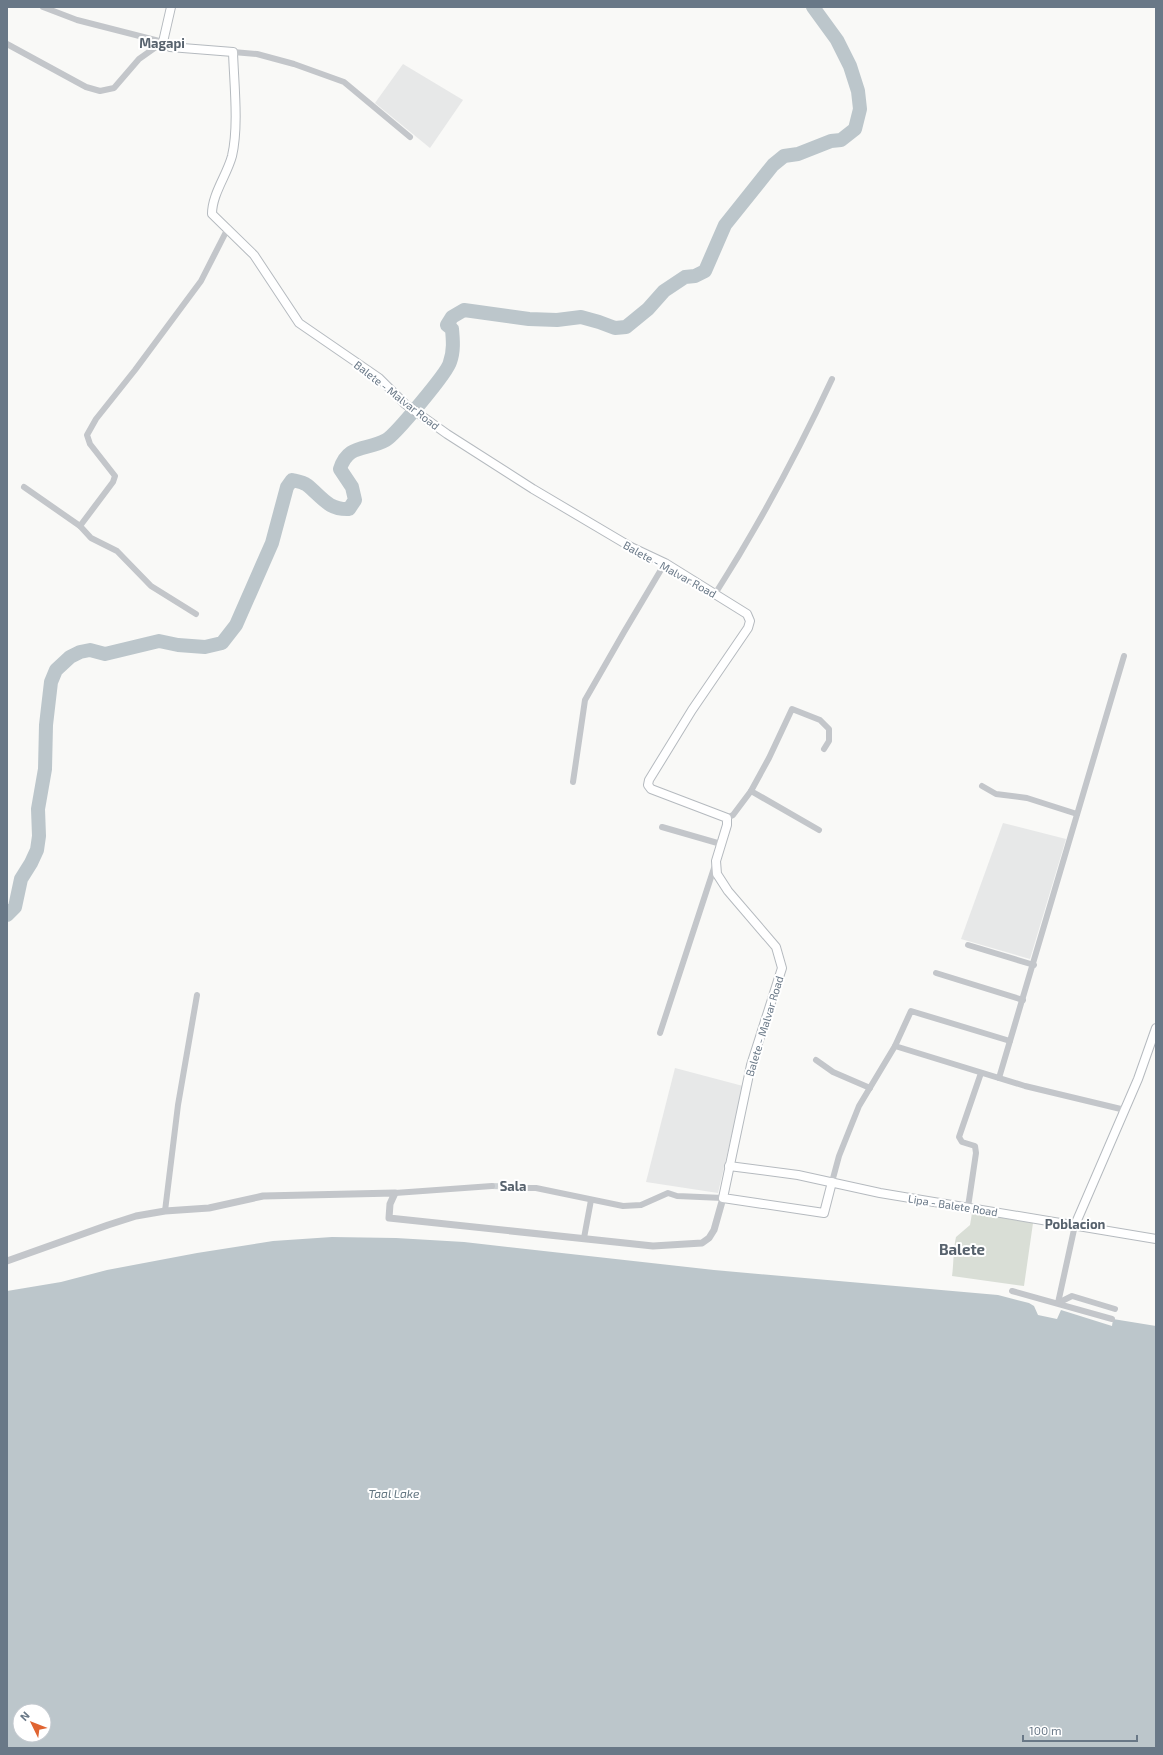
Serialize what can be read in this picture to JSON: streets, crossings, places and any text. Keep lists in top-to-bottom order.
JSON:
{
  "streets": {
    "main road": ["Balete - Malvar Road", "Lipa - Balete Road"]
  },
  "districts": [
    "Magapi",
    "Sala",
    "Poblacion",
    "Balete"
  ],
  "water": ["Taal Lake"],
  "scale_bar": "100 m",
  "north": "top left"
}
